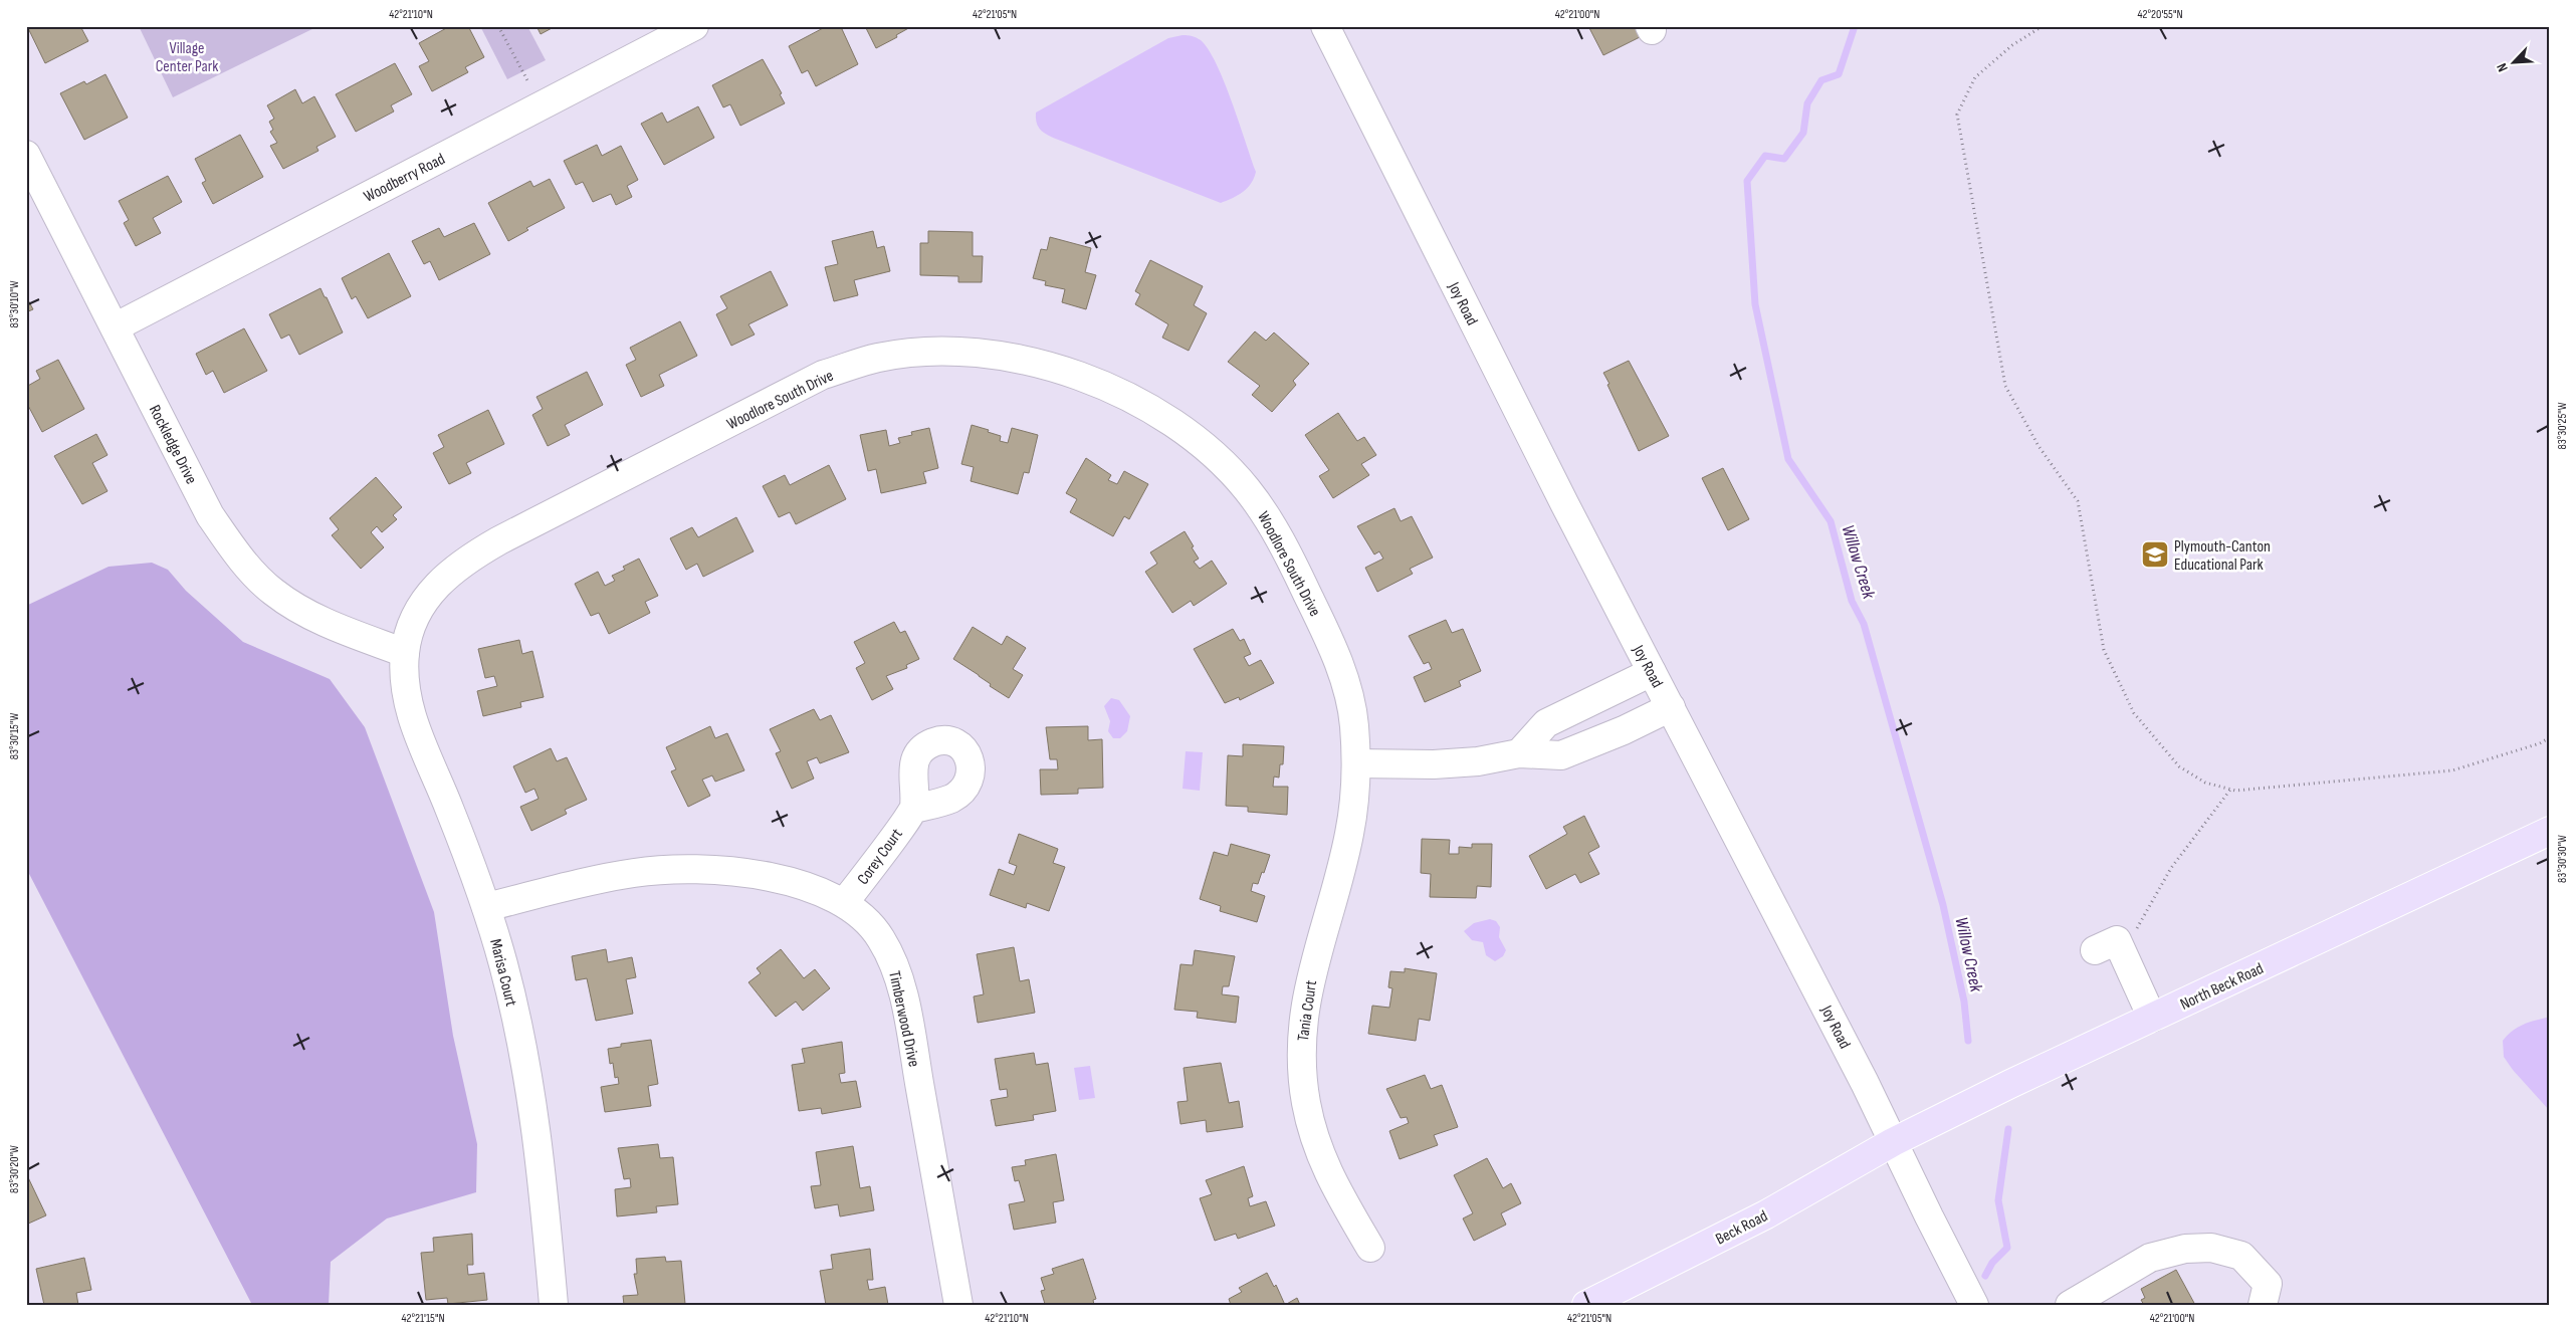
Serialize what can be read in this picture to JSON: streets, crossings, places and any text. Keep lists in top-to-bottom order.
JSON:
{
  "streets": {
    "main road": ["North Beck Road", "Beck Road"],
    "street": [
      "Woodberry Road",
      "Joy Road",
      "Woodlore South Drive",
      "Rockledge Drive",
      "Corey Court",
      "Marisa Court",
      "Tania Court",
      "Timberwood Drive"
    ]
  },
  "crossings": [
    ["Woodberry Road", "Rockledge Drive"],
    ["Joy Road", "North Beck Road"],
    ["Joy Road", "Beck Road"],
    ["Woodlore South Drive", "Rockledge Drive"],
    ["Woodlore South Drive", "Marisa Court"],
    ["Woodlore South Drive", "Tania Court"],
    ["Rockledge Drive", "Marisa Court"],
    ["Corey Court", "Timberwood Drive"],
    ["Marisa Court", "Timberwood Drive"],
    ["North Beck Road", "Beck Road"]
  ],
  "water": ["Willow Creek"],
  "parks": ["Village Center Park"],
  "places": {
    "school or university": ["Plymouth-Canton Educational Park"]
  },
  "north": "bottom left",
  "coordinates": [
    "42°21'10\"N",
    "42°21'05\"N",
    "42°21'00\"N",
    "42°20'55\"N",
    "83°30'10\"W",
    "83°30'25\"W",
    "83°30'15\"W",
    "83°30'30\"W",
    "83°30'20\"W",
    "42°21'15\"N"
  ]
}
